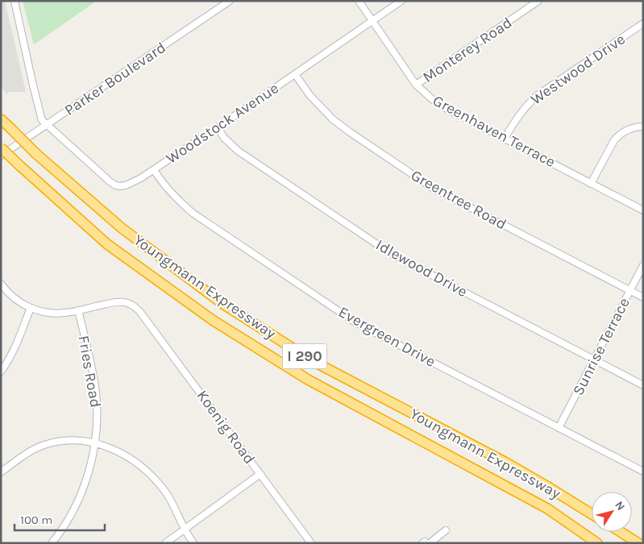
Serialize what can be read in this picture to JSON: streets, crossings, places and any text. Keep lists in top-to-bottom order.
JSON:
{
  "streets": {
    "highway": ["Youngmann Expressway", "I 290"],
    "street": [
      "Monterey Road",
      "Westwood Drive",
      "Parker Boulevard",
      "Woodstock Avenue",
      "Greenhaven Terrace",
      "Greentree Road",
      "Idlewood Drive",
      "Evergreen Drive",
      "Sunrise Terrace",
      "Fries Road",
      "Koenig Road"
    ]
  },
  "crossings": [
    ["Monterey Road", "Greenhaven Terrace"],
    ["Westwood Drive", "Greenhaven Terrace"],
    ["Parker Boulevard", "Woodstock Avenue"],
    ["Woodstock Avenue", "Greenhaven Terrace"],
    ["Woodstock Avenue", "Greentree Road"],
    ["Woodstock Avenue", "Idlewood Drive"],
    ["Woodstock Avenue", "Evergreen Drive"],
    ["Greentree Road", "Sunrise Terrace"],
    ["Idlewood Drive", "Sunrise Terrace"],
    ["Evergreen Drive", "Sunrise Terrace"],
    ["Fries Road", "Koenig Road"]
  ],
  "scale_bar": "100 m",
  "north": "top right"
}
